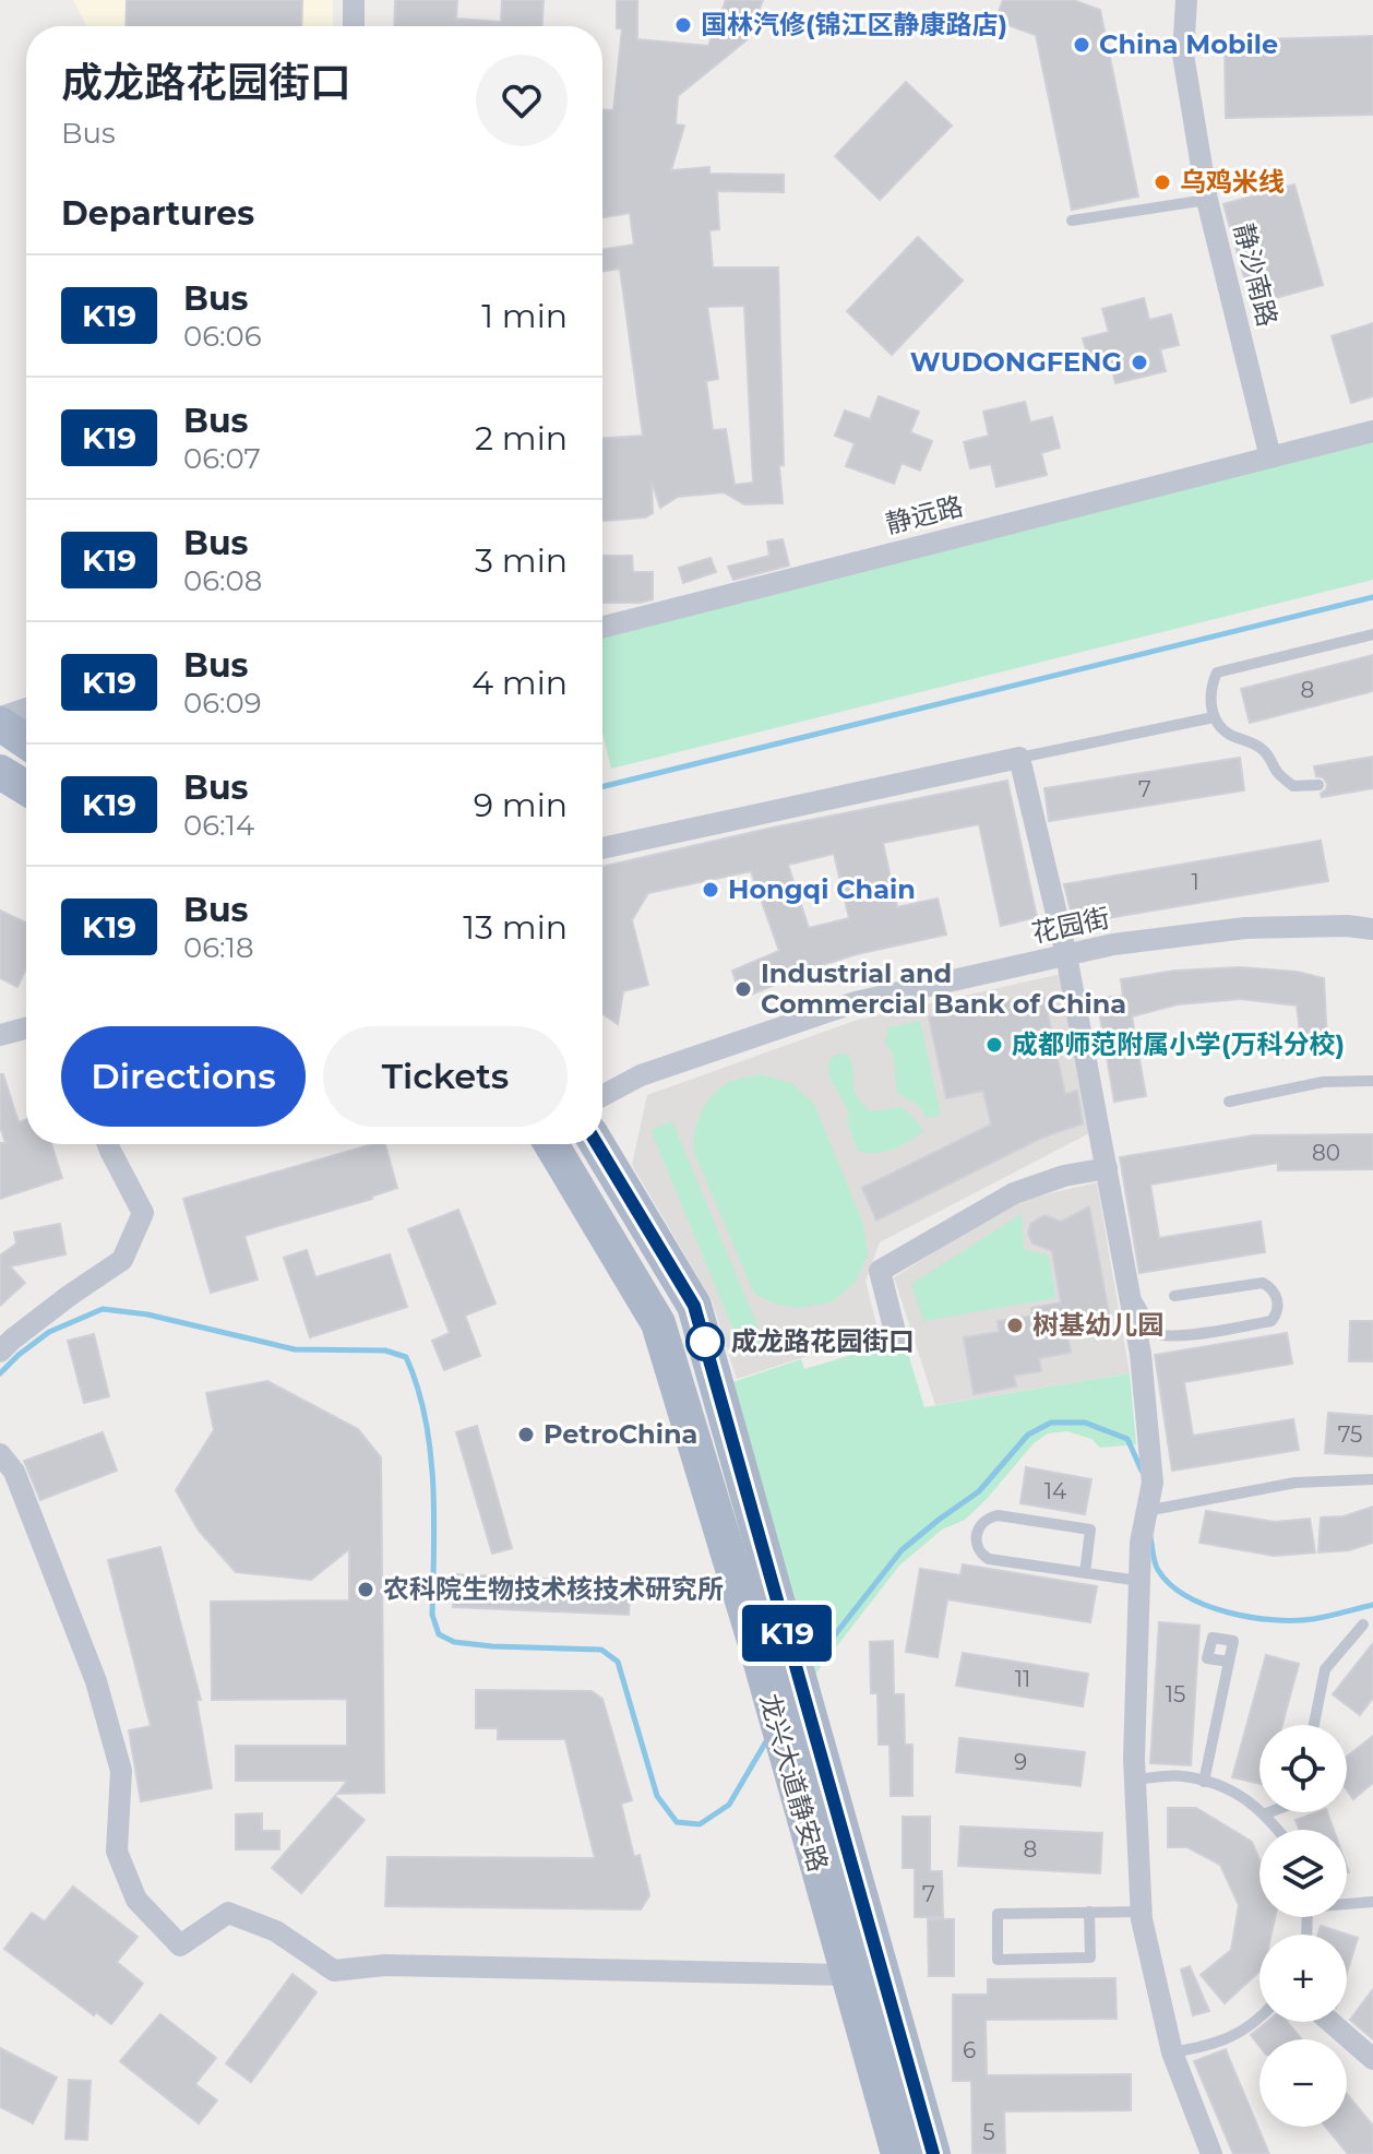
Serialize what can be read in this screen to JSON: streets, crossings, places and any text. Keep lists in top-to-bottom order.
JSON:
{
  "streets": {
    "main road": ["龙兴大道静安路"],
    "street": ["静沙南路", "静远路", "花园街"]
  },
  "crossings": [
    ["静沙南路", "静远路"]
  ],
  "places": [
    "国林汽修(锦江区静康路店)",
    "China Mobile",
    "乌鸡米线",
    "WUDONGFENG",
    "Hongqi Chain",
    "Industrial and Commercial Bank of China",
    "成都师范附属小学(万科分校)",
    "树基幼儿园",
    "成龙路花园街口",
    "PetroChina",
    "农科院生物技术核技术研究所"
  ],
  "lines": ["bus line K19"],
  "house_numbers": [
    "8",
    "7",
    "1",
    "80",
    "75",
    "14",
    "11",
    "15",
    "9",
    "8",
    "7",
    "6",
    "5"
  ],
  "page": {
    "on_map": "K19",
    "heading": [
      ["成龙路花园街口", "Bus"],
      "Departures"
    ],
    "list": [
      {
        "mark": "K19",
        "name": "Bus",
        "note": "06:06",
        "value": "1 min"
      },
      {
        "mark": "K19",
        "name": "Bus",
        "note": "06:07",
        "value": "2 min"
      },
      {
        "mark": "K19",
        "name": "Bus",
        "note": "06:08",
        "value": "3 min"
      },
      {
        "mark": "K19",
        "name": "Bus",
        "note": "06:09",
        "value": "4 min"
      },
      {
        "mark": "K19",
        "name": "Bus",
        "note": "06:14",
        "value": "9 min"
      },
      {
        "mark": "K19",
        "name": "Bus",
        "note": "06:18",
        "value": "13 min"
      }
    ],
    "buttons": ["Directions", "Tickets"],
    "map_buttons": ["+", "−"]
  }
}
